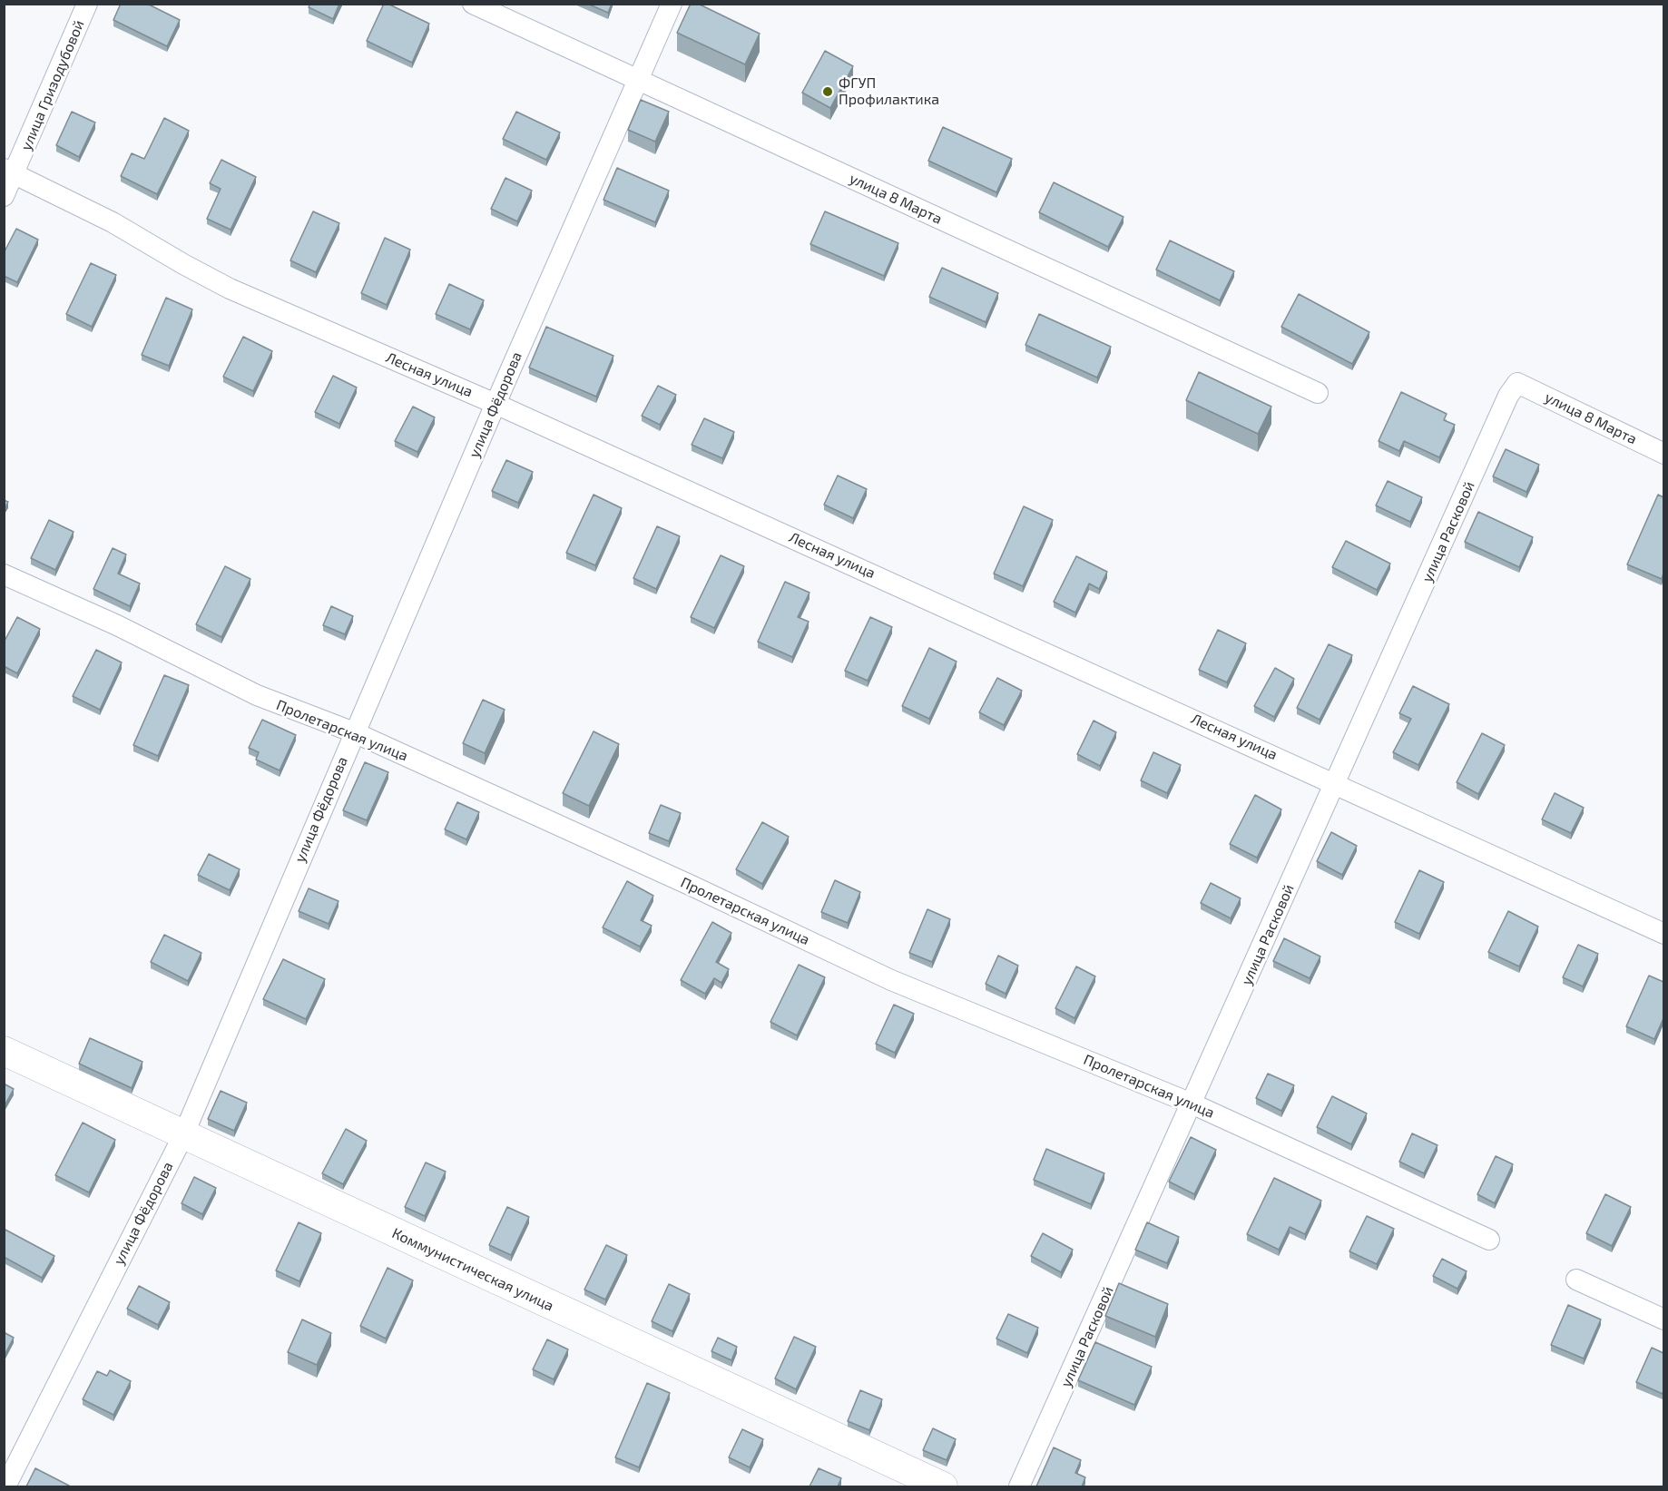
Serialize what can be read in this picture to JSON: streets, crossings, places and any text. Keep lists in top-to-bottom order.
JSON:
{
  "streets": {
    "street": [
      "улица Гризодубовой",
      "улица 8 Марта",
      "Лесная улица",
      "улица Фёдорова",
      "улица Расковой",
      "Пролетарская улица",
      "Коммунистическая улица"
    ]
  },
  "crossings": [
    ["улица Гризодубовой", "Лесная улица"],
    ["улица 8 Марта", "улица Фёдорова"],
    ["улица 8 Марта", "улица Расковой"],
    ["Лесная улица", "улица Фёдорова"],
    ["Лесная улица", "улица Расковой"],
    ["улица Фёдорова", "Пролетарская улица"],
    ["улица Фёдорова", "Коммунистическая улица"],
    ["улица Расковой", "Пролетарская улица"]
  ],
  "places": ["ФГУП Профилактика"]
}
